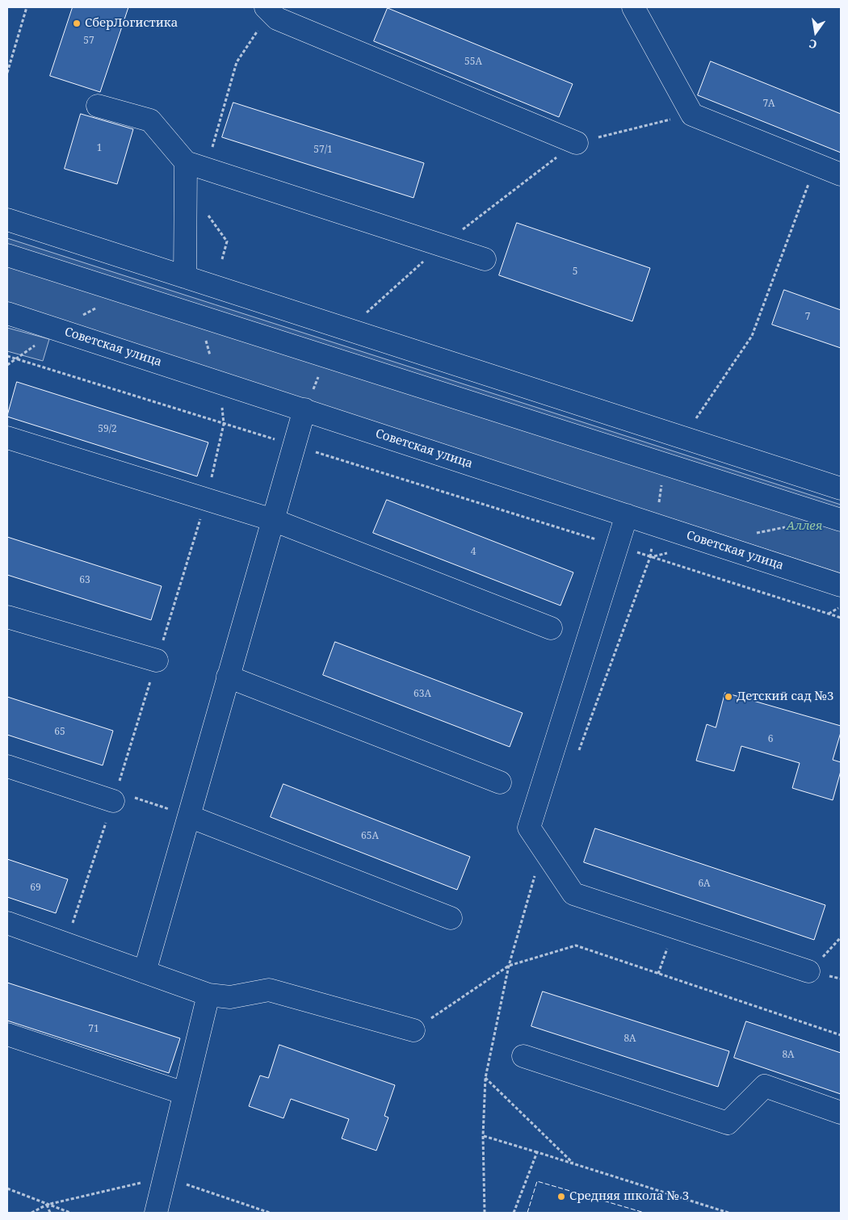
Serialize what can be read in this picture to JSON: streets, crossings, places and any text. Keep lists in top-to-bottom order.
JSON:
{
  "streets": {
    "street": ["Советская улица"]
  },
  "parks": ["Аллея"],
  "places": ["СберЛогистика", "Детский сад №3", "Средняя школа № 3"],
  "house_numbers": [
    "57",
    "55А",
    "7А",
    "1",
    "57/1",
    "5",
    "7",
    "59/2",
    "4",
    "63",
    "63А",
    "65",
    "6",
    "65А",
    "6А",
    "69",
    "71",
    "8А",
    "8А"
  ],
  "north": "bottom"
}
